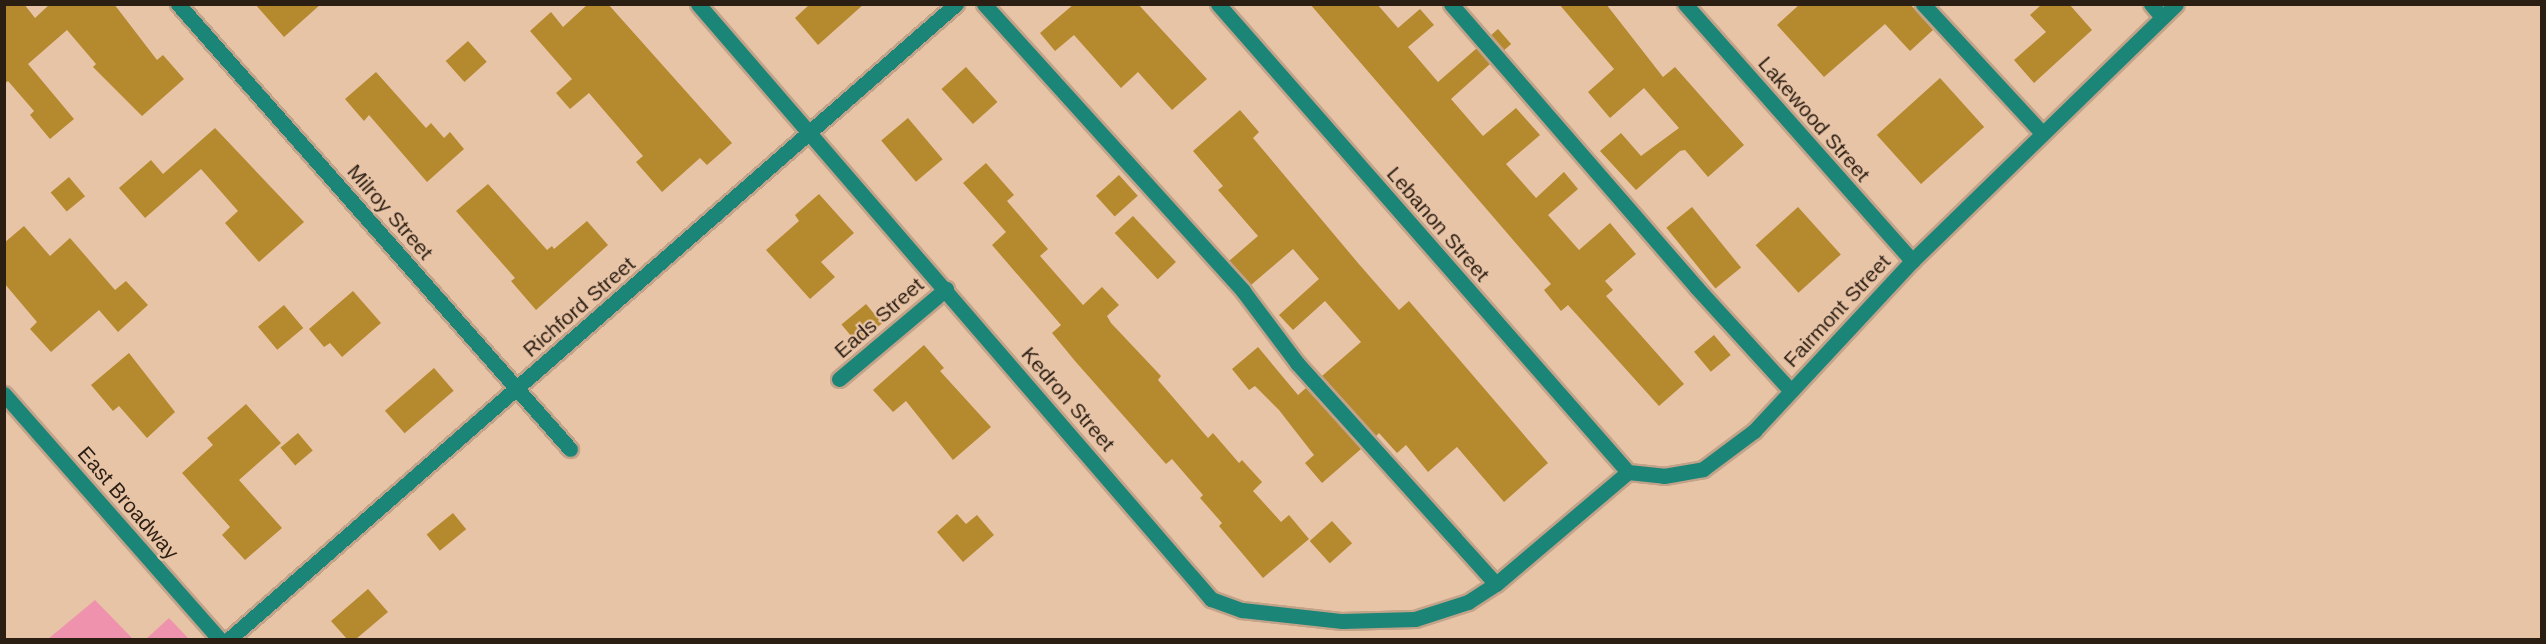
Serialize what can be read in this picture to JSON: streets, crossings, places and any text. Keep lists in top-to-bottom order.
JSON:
{
  "streets": {
    "street": [
      "Lakewood Street",
      "Milroy Street",
      "Lebanon Street",
      "Richford Street",
      "Fairmont Street",
      "Eads Street",
      "Kedron Street",
      "East Broadway"
    ]
  },
  "crossings": [
    ["Lakewood Street", "Fairmont Street"],
    ["Milroy Street", "Richford Street"],
    ["Lebanon Street", "Fairmont Street"],
    ["Richford Street", "Kedron Street"],
    ["Eads Street", "Kedron Street"]
  ]
}
